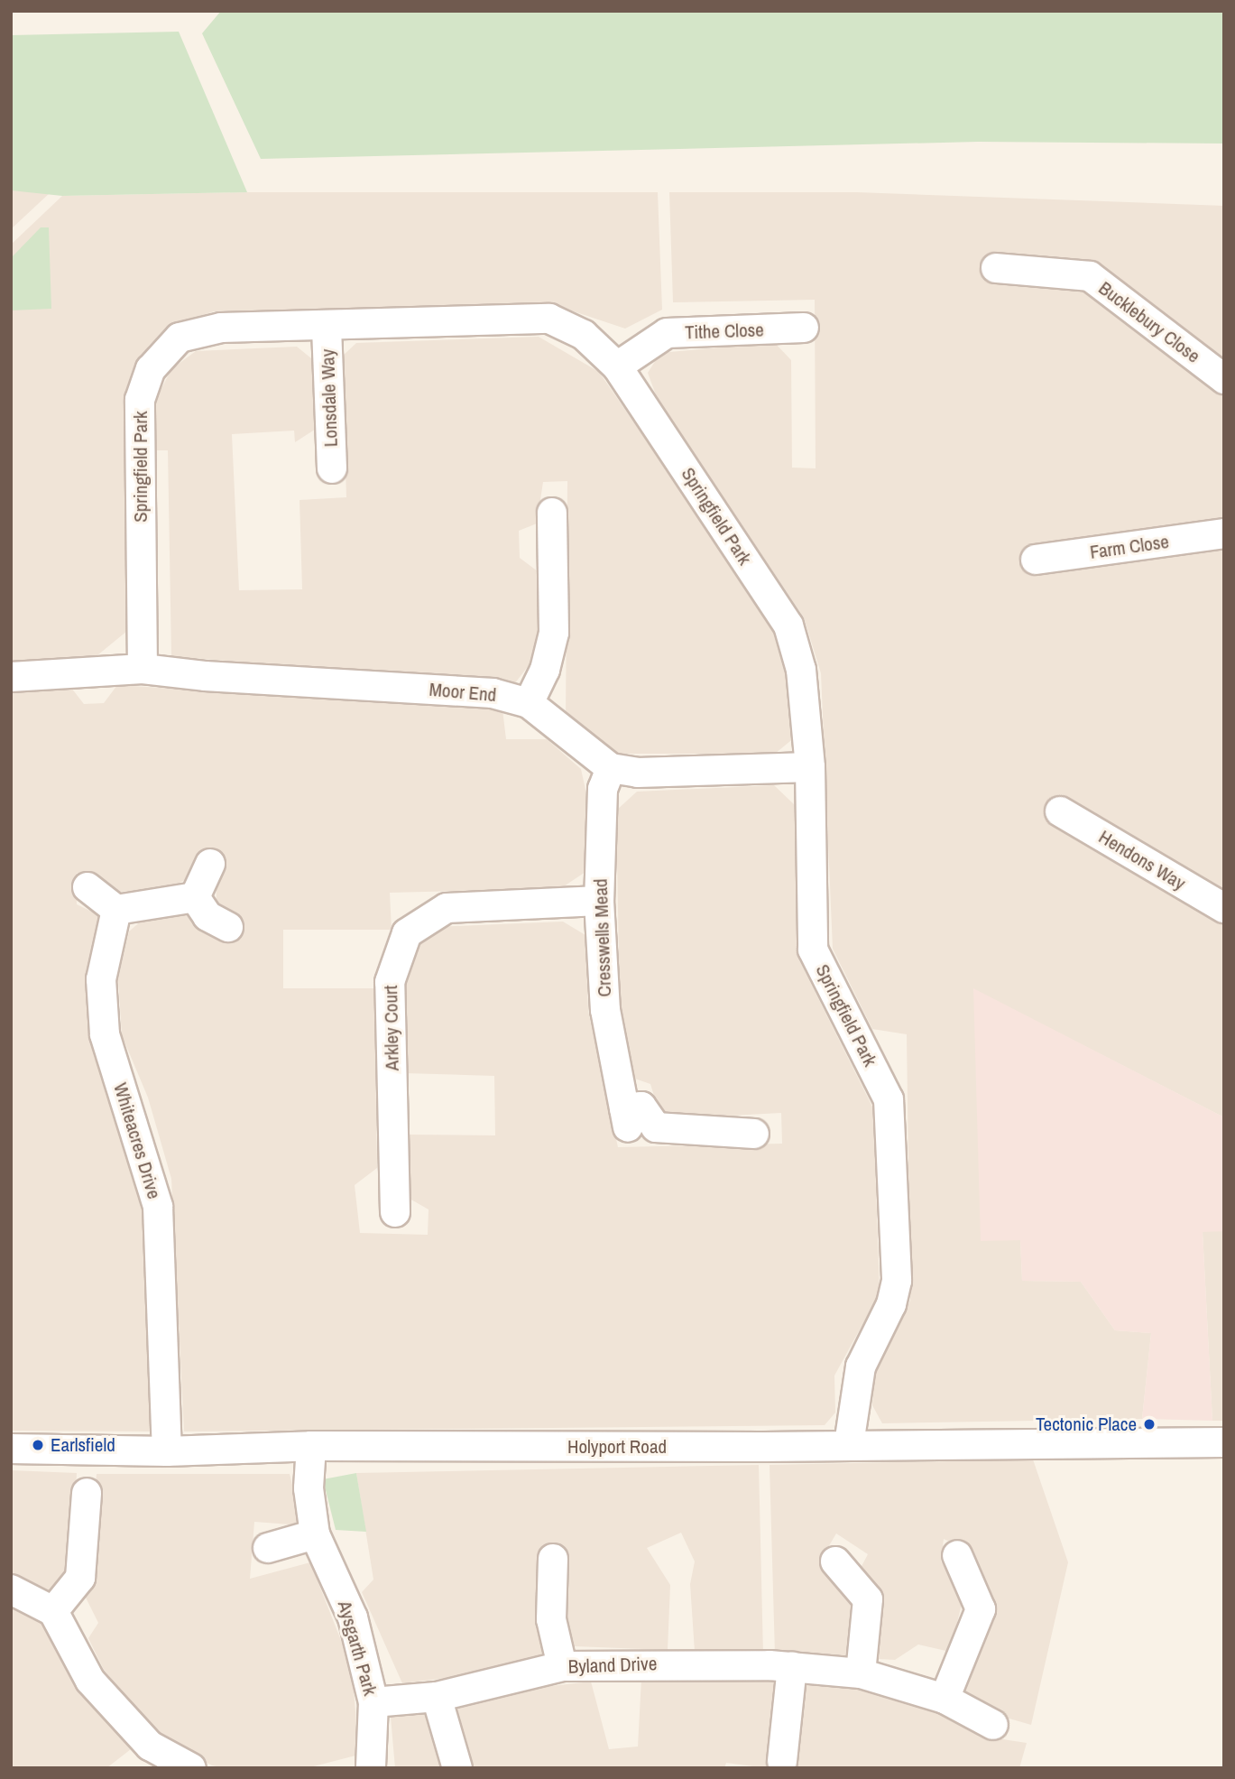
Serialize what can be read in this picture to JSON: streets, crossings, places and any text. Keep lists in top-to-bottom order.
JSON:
{
  "streets": {
    "street": [
      "Bucklebury Close",
      "Tithe Close",
      "Lonsdale Way",
      "Springfield Park",
      "Farm Close",
      "Moor End",
      "Hendons Way",
      "Cresswells Mead",
      "Arkley Court",
      "Whiteacres Drive",
      "Holyport Road",
      "Aysgarth Park",
      "Byland Drive"
    ]
  },
  "crossings": [
    ["Tithe Close", "Springfield Park"],
    ["Lonsdale Way", "Springfield Park"],
    ["Springfield Park", "Moor End"],
    ["Springfield Park", "Holyport Road"],
    ["Moor End", "Cresswells Mead"],
    ["Cresswells Mead", "Arkley Court"],
    ["Whiteacres Drive", "Holyport Road"],
    ["Holyport Road", "Aysgarth Park"],
    ["Aysgarth Park", "Byland Drive"]
  ],
  "places": ["Tectonic Place", "Earlsfield"]
}
